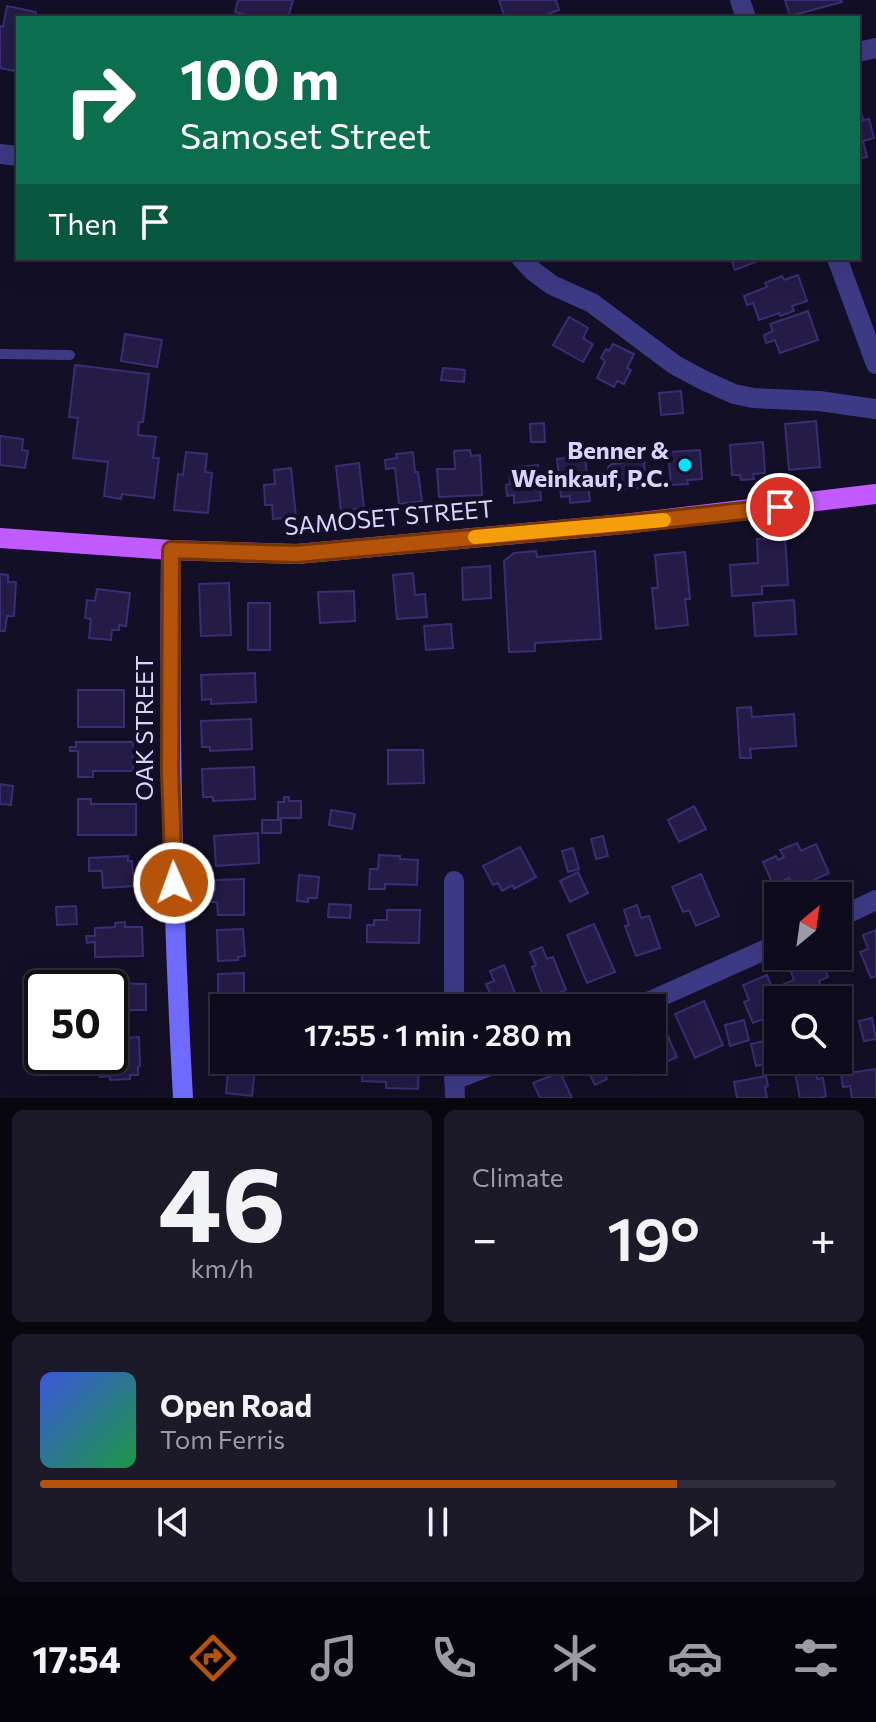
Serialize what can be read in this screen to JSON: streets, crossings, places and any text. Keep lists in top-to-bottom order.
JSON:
{
  "streets": {
    "main road": ["SAMOSET STREET", "OAK STREET"]
  },
  "crossings": [
    ["SAMOSET STREET", "OAK STREET"]
  ],
  "places": ["Benner & Weinkauf, P.C."],
  "north": "top right",
  "page": {
    "turn": ["100 m", "Samoset Street"],
    "then": "Then",
    "limit": "50",
    "trip": "17:55 · 1 min · 280 m",
    "tile": [
      ["46", "km/h"],
      "Climate"
    ],
    "heat": ["−", "19°", "+"],
    "song": ["Open Road", "Tom Ferris"],
    "tabs": "17:54"
  }
}
